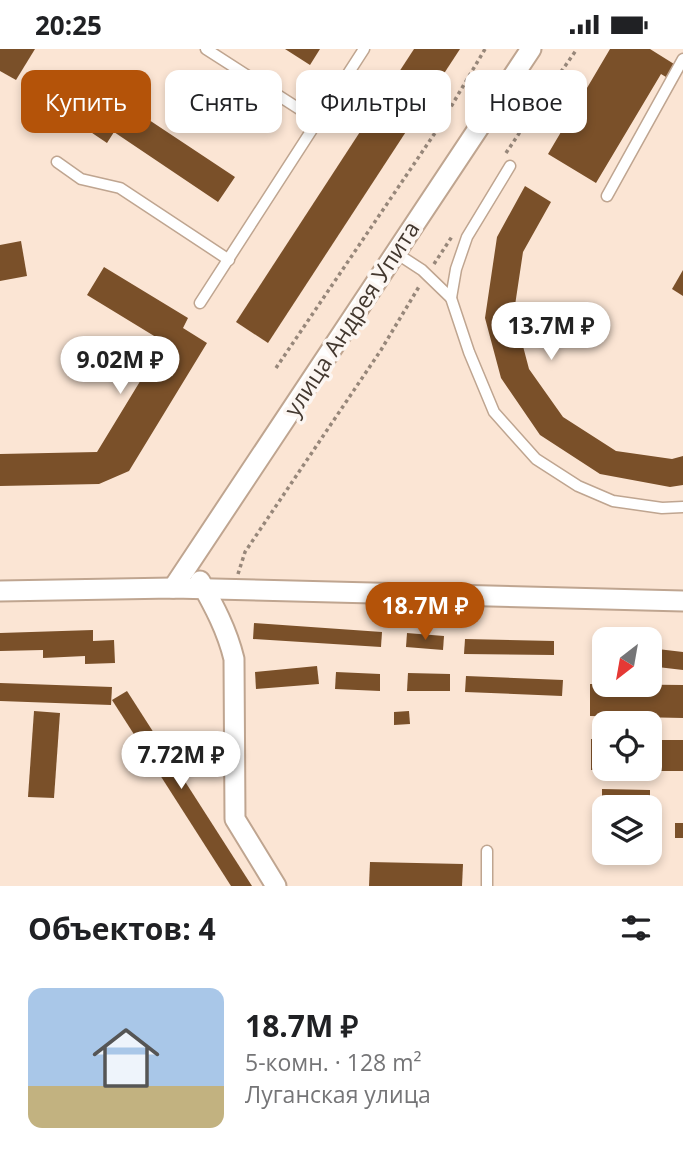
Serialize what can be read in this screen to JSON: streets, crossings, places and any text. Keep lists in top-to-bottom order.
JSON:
{
  "streets": {
    "street": ["улица Андрея Упита"]
  },
  "north": "bottom left",
  "page": {
    "status": "20:25",
    "chip": [
      "Купить",
      "Снять",
      "Фильтры",
      "Новое"
    ],
    "price": [
      "13.7M ₽",
      "9.02M ₽",
      "18.7M ₽",
      "7.72M ₽"
    ],
    "heading": "Объектов: 4",
    "list": [
      {
        "name": "18.7M ₽",
        "note": "5-комн. · 128 m² · Луганская улица"
      }
    ]
  }
}
